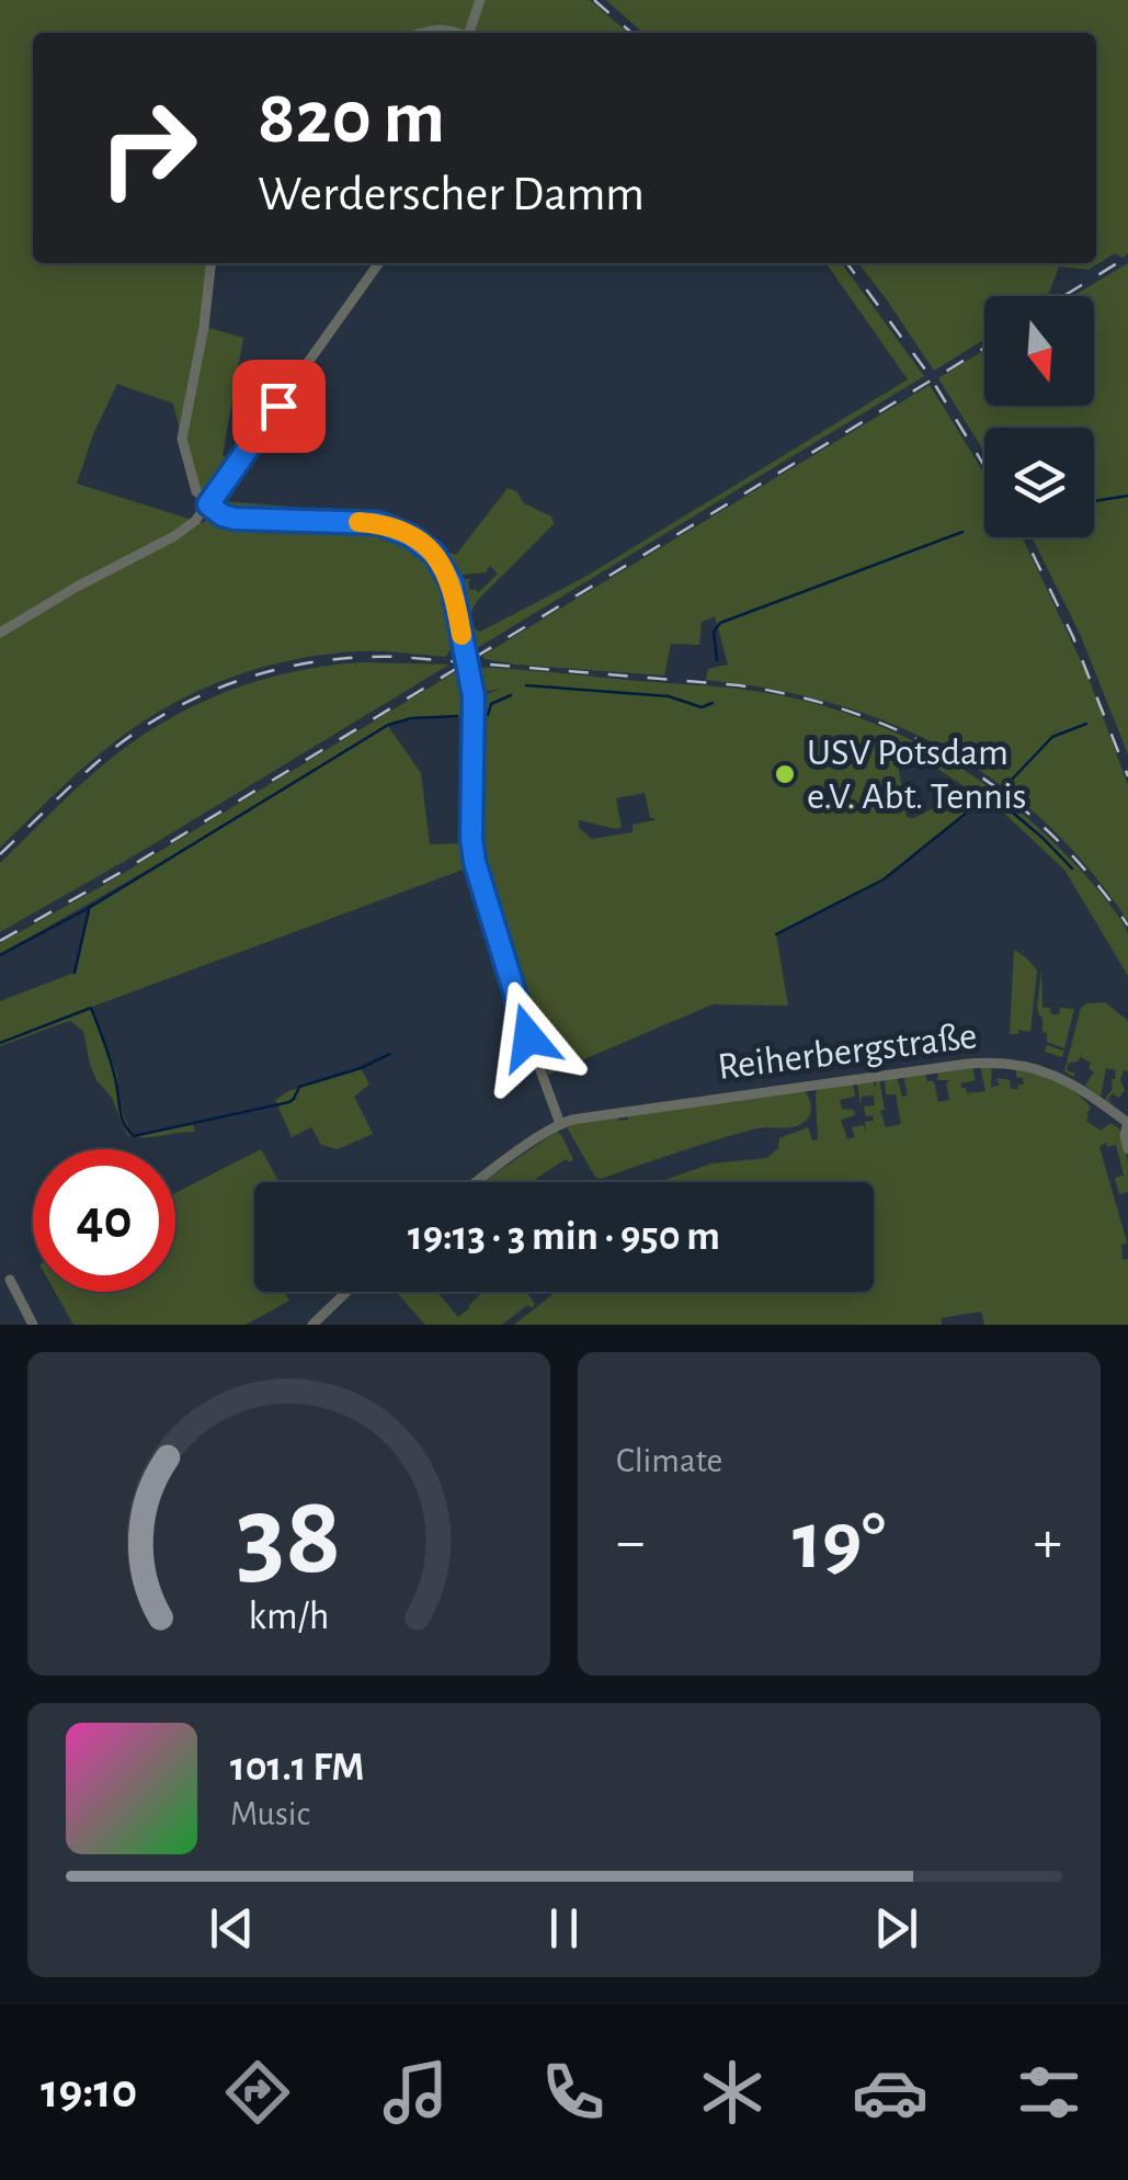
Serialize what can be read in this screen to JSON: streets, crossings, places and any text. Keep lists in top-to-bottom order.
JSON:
{
  "streets": {
    "street": ["Reiherbergstraße"]
  },
  "places": ["USV Potsdam e.V. Abt. Tennis"],
  "north": "bottom",
  "page": {
    "turn": ["820 m", "Werderscher Damm"],
    "limit": "40",
    "trip": "19:13 · 3 min · 950 m",
    "tile": "Climate",
    "heat": ["−", "19°", "+"],
    "song": ["101.1 FM", "Music"],
    "tabs": "19:10",
    "gauge": ["38", "km/h"]
  }
}
